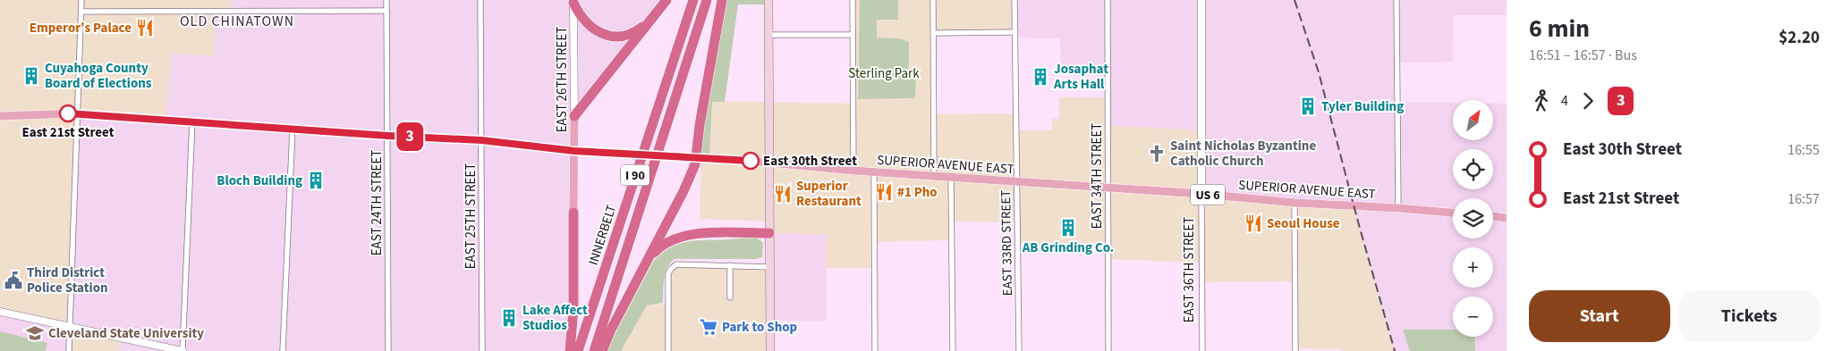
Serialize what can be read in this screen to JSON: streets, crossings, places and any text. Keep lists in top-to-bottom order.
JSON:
{
  "streets": {
    "highway": ["I 90", "INNERBELT"],
    "main road": ["EAST 26TH STREET", "SUPERIOR AVENUE EAST", "US 6"],
    "street": [
      "EAST 34TH STREET",
      "EAST 24TH STREET",
      "EAST 25TH STREET",
      "EAST 33RD STREET",
      "EAST 36TH STREET"
    ]
  },
  "crossings": [
    ["EAST 26TH STREET", "SUPERIOR AVENUE EAST"],
    ["SUPERIOR AVENUE EAST", "EAST 34TH STREET"],
    ["SUPERIOR AVENUE EAST", "EAST 24TH STREET"],
    ["SUPERIOR AVENUE EAST", "EAST 25TH STREET"],
    ["SUPERIOR AVENUE EAST", "EAST 33RD STREET"],
    ["SUPERIOR AVENUE EAST", "EAST 36TH STREET"]
  ],
  "districts": ["OLD CHINATOWN"],
  "parks": ["Sterling Park"],
  "places": {
    "restaurant": [
      "Emperor's Palace",
      "#1 Pho",
      "Superior Restaurant",
      "Seoul House"
    ],
    "building": [
      "Cuyahoga County Board of Elections",
      "Josaphat Arts Hall",
      "Tyler Building",
      "Bloch Building",
      "AB Grinding Co.",
      "Lake Affect Studios"
    ],
    "other": ["East 21st Street", "East 30th Street"],
    "church": ["Saint Nicholas Byzantine Catholic Church"],
    "public building": ["Third District Police Station"],
    "supermarket": ["Park to Shop"],
    "school or university": ["Cleveland State University"]
  },
  "lines": ["bus line 3"],
  "north": "top right",
  "page": {
    "on_map": "3",
    "heading": ["6 min", "16:51 – 16:57 · Bus", "$2.20"],
    "legs": ["4", "3"],
    "map_buttons": ["+", "−"],
    "list": [
      {
        "name": "East 30th Street",
        "value": "16:55"
      },
      {
        "name": "East 21st Street",
        "value": "16:57"
      }
    ],
    "buttons": ["Start", "Tickets"]
  }
}
